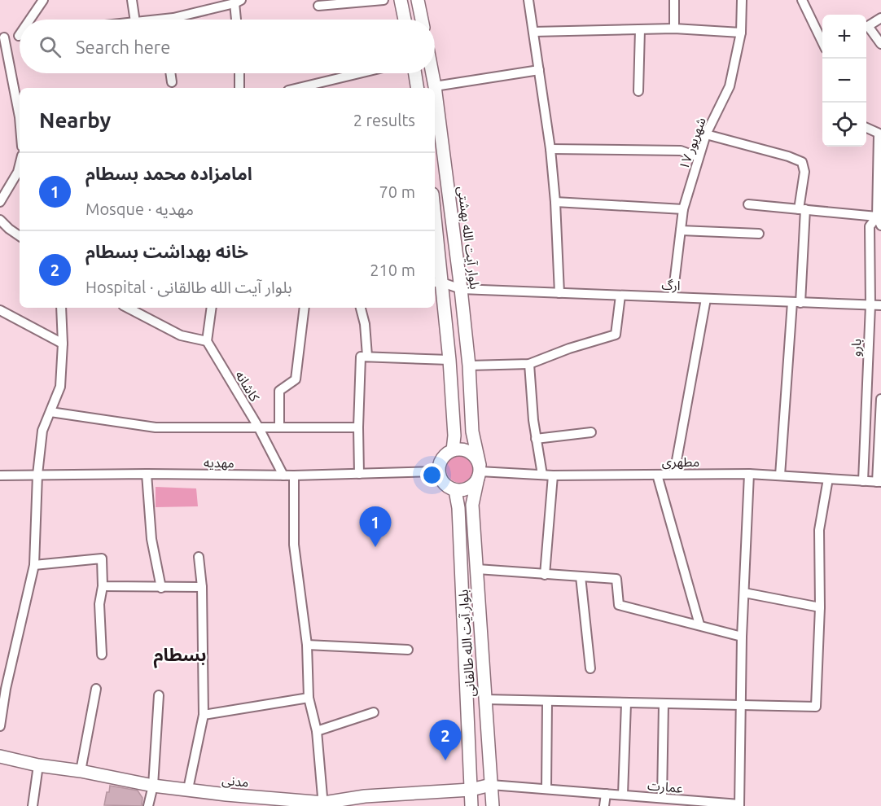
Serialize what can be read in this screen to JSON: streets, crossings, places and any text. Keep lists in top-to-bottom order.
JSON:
{
  "streets": {
    "street": [
      "۱۷ شهریور",
      "بلوار آیت الله بهشتی",
      "ارگ",
      "بارو",
      "کاشانه",
      "مطهری",
      "مهدیه",
      "بلوار آیت الله طالقانی",
      "مدنی",
      "عمارت"
    ]
  },
  "crossings": [
    ["۱۷ شهریور", "ارگ"],
    ["بلوار آیت الله بهشتی", "ارگ"],
    ["بلوار آیت الله بهشتی", "مطهری"],
    ["بلوار آیت الله بهشتی", "مهدیه"],
    ["بلوار آیت الله بهشتی", "بلوار آیت الله طالقانی"],
    ["ارگ", "بارو"],
    ["بارو", "مطهری"],
    ["کاشانه", "مهدیه"],
    ["مطهری", "مهدیه"],
    ["مطهری", "بلوار آیت الله طالقانی"],
    ["مطهری", "عمارت"],
    ["مهدیه", "بلوار آیت الله طالقانی"],
    ["بلوار آیت الله طالقانی", "مدنی"],
    ["بلوار آیت الله طالقانی", "عمارت"],
    ["مدنی", "عمارت"]
  ],
  "districts": ["بسطام"],
  "page": {
    "map_buttons": ["+", "−"],
    "search": "Search here",
    "heading": ["Nearby", "2 results"],
    "list": [
      {
        "mark": "1",
        "name": "امامزاده محمد بسطام",
        "note": "Mosque · مهدیه",
        "value": "70 m"
      },
      {
        "mark": "2",
        "name": "خانه بهداشت بسطام",
        "note": "Hospital · بلوار آیت الله طالقانی",
        "value": "210 m"
      }
    ],
    "pins": ["1", "2"]
  }
}
